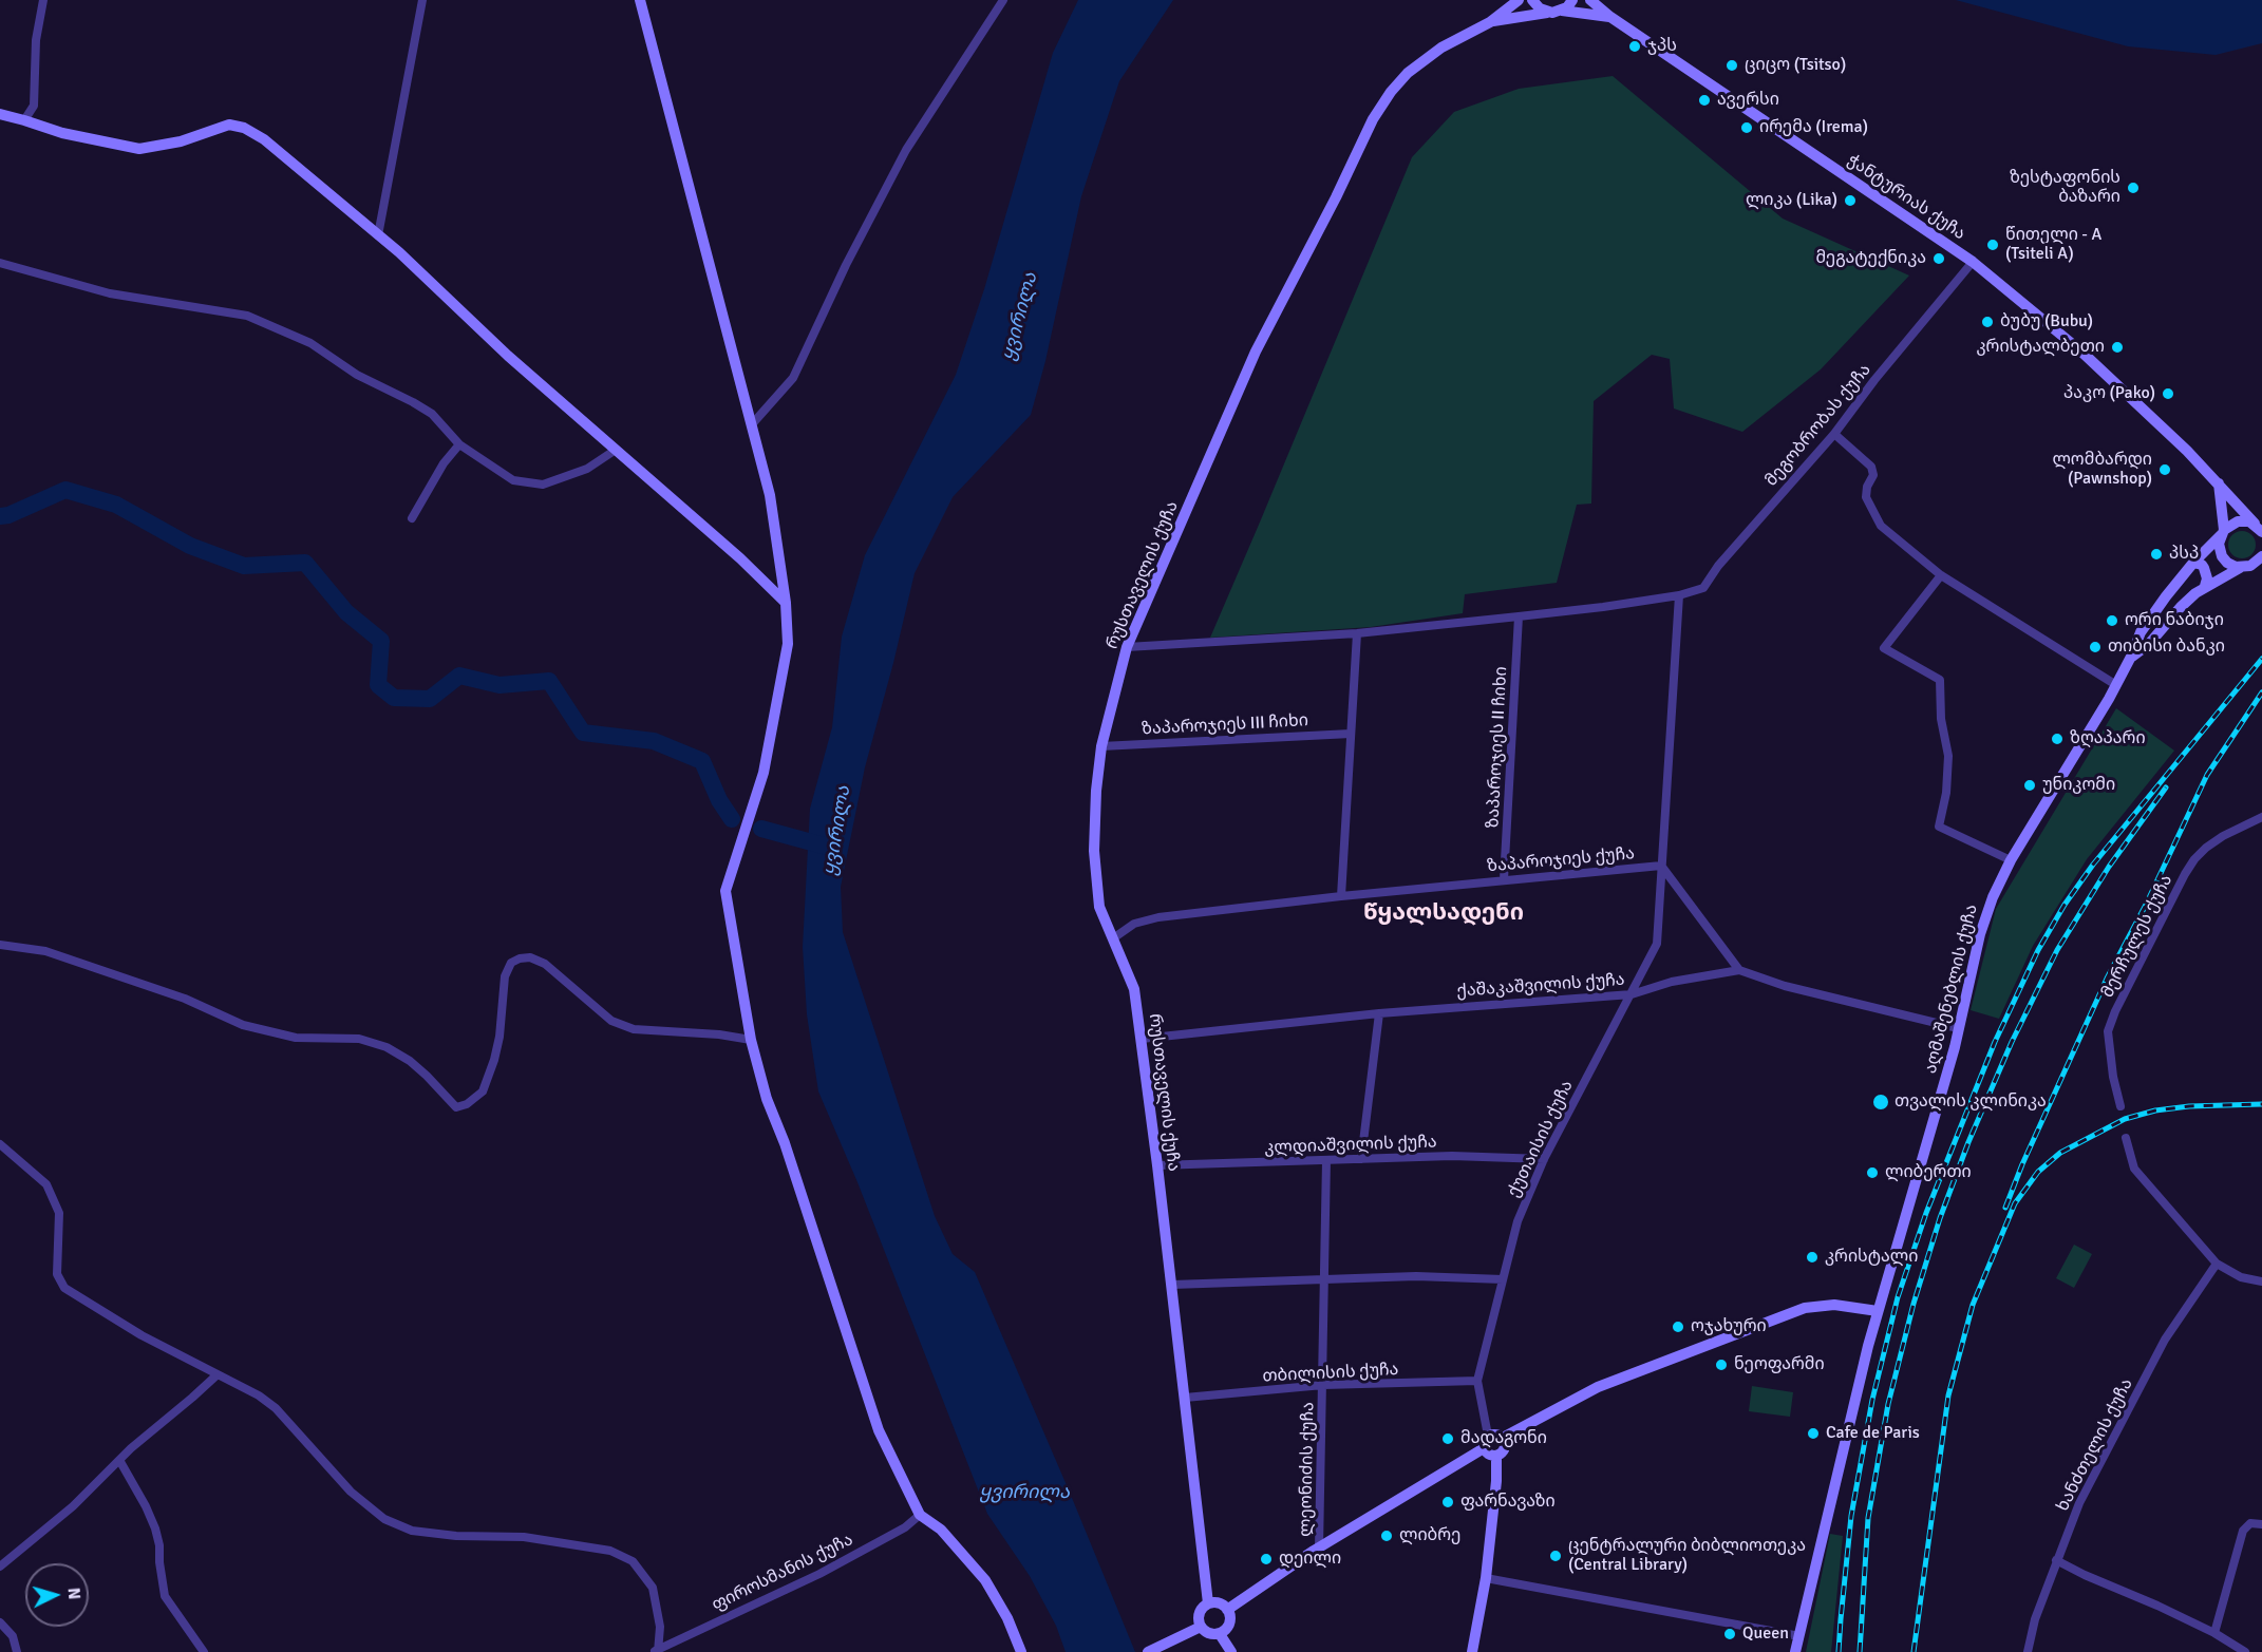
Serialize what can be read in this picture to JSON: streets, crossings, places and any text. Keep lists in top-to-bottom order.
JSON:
{
  "streets": {
    "street": [
      "ჭანტურიას ქუჩა",
      "მეგობრობას ქუჩა",
      "რუსთაველის ქუჩა",
      "ზაპაროჯიეს III ჩიხი",
      "ზაპაროჯიეს II ჩიხი",
      "ზაპაროჯიეს ქუჩა",
      "მერჩულეს ქუჩა",
      "ქაშაკაშვილის ქუჩა",
      "აღმაშენებლის ქუჩა",
      "ქუთაისის ქუჩა",
      "კლდიაშვილის ქუჩა",
      "თბილისის ქუჩა",
      "ხანძთელის ქუჩა",
      "ლეონიძის ქუჩა",
      "ფიროსმანის ქუჩა"
    ]
  },
  "crossings": [
    ["ჭანტურიას ქუჩა", "მეგობრობას ქუჩა"],
    ["ჭანტურიას ქუჩა", "რუსთაველის ქუჩა"],
    ["მეგობრობას ქუჩა", "ქუთაისის ქუჩა"],
    ["რუსთაველის ქუჩა", "ზაპაროჯიეს III ჩიხი"],
    ["რუსთაველის ქუჩა", "ზაპაროჯიეს ქუჩა"],
    ["რუსთაველის ქუჩა", "ქაშაკაშვილის ქუჩა"],
    ["რუსთაველის ქუჩა", "კლდიაშვილის ქუჩა"],
    ["რუსთაველის ქუჩა", "თბილისის ქუჩა"],
    ["ზაპაროჯიეს II ჩიხი", "ზაპაროჯიეს ქუჩა"],
    ["ზაპაროჯიეს ქუჩა", "ქაშაკაშვილის ქუჩა"],
    ["ზაპაროჯიეს ქუჩა", "ქუთაისის ქუჩა"],
    ["ქაშაკაშვილის ქუჩა", "ქუთაისის ქუჩა"],
    ["ქუთაისის ქუჩა", "კლდიაშვილის ქუჩა"],
    ["ქუთაისის ქუჩა", "თბილისის ქუჩა"],
    ["კლდიაშვილის ქუჩა", "ლეონიძის ქუჩა"],
    ["თბილისის ქუჩა", "ლეონიძის ქუჩა"]
  ],
  "districts": ["წყალსადენი"],
  "water": ["ყვირილა"],
  "places": [
    "ჯპს",
    "ციცო (Tsitso)",
    "ავერსი",
    "ირემა (Irema)",
    "ზესტაფონის ბაზარი",
    "ლიკა (Lika)",
    "წითელი - A (Tsiteli A)",
    "მეგატექნიკა",
    "ბუბუ (Bubu)",
    "კრისტალბეთი",
    "პაკო (Pako)",
    "ლომბარდი (Pawnshop)",
    "პსპ",
    "ორი ნაბიჯი",
    "თიბისი ბანკი",
    "ზღაპარი",
    "უნიკომი",
    "თვალის კლინიკა",
    "ლიბერთი",
    "კრისტალი",
    "ოჯახური",
    "ნეოფარმი",
    "Cafe de Paris",
    "მადაგონი",
    "ფარნავაზი",
    "ლიბრე",
    "ცენტრალური ბიბლიოთეკა (Central Library)",
    "დეილი",
    "Queen"
  ],
  "north": "right"
}
